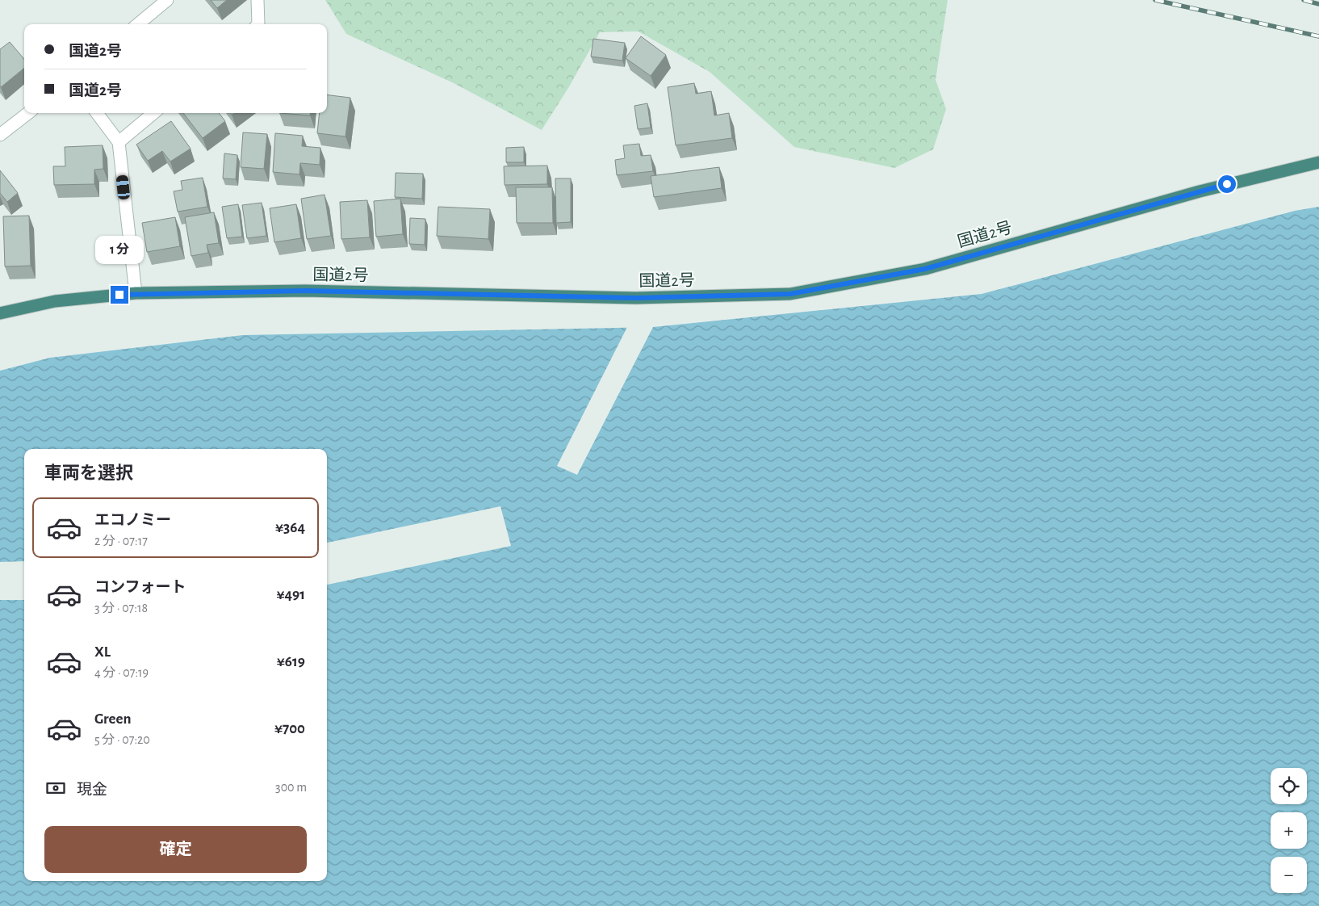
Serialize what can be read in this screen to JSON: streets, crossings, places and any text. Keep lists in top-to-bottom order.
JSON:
{
  "streets": {
    "highway": ["国道2号"]
  },
  "page": {
    "banner": ["国道2号", "国道2号"],
    "bubble": "1 分",
    "heading": "車両を選択",
    "list": [
      {
        "name": "エコノミー",
        "note": "2 分 · 07:17",
        "value": "¥364"
      },
      {
        "name": "コンフォート",
        "note": "3 分 · 07:18",
        "value": "¥491"
      },
      {
        "name": "XL",
        "note": "4 分 · 07:19",
        "value": "¥619"
      },
      {
        "name": "Green",
        "note": "5 分 · 07:20",
        "value": "¥700"
      }
    ],
    "pay": ["現金", "300 m"],
    "map_buttons": ["+", "−"],
    "buttons": "確定"
  }
}
